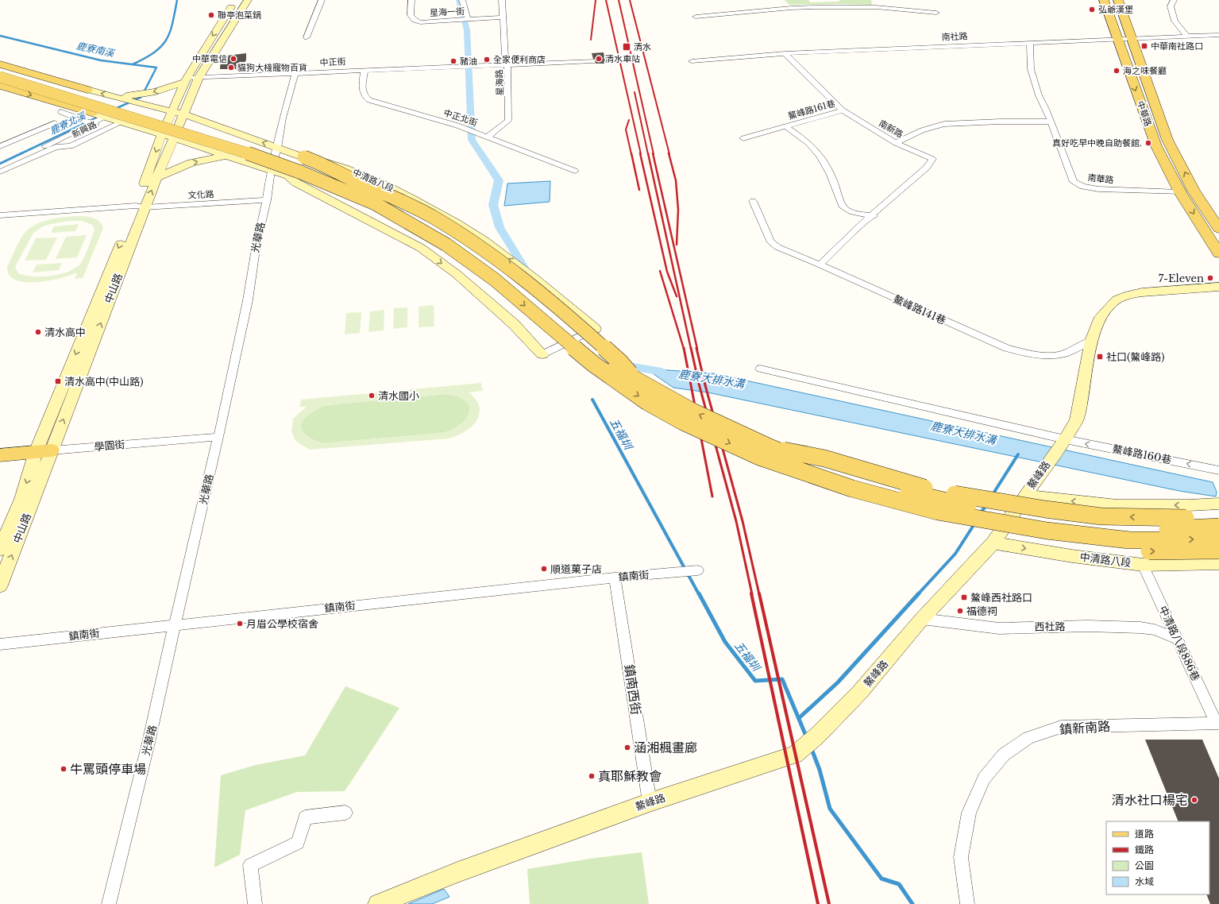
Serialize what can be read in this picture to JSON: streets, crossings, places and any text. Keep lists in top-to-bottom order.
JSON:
{
  "streets": {
    "main road": ["中華路", "學園街"],
    "street": [
      "星海一街",
      "南社路",
      "中正街",
      "星海路",
      "鰲峰路161巷",
      "中正北街",
      "南新路",
      "新興路",
      "南華路",
      "中清路八段",
      "文化路",
      "光華路",
      "中山路",
      "鰲峰路141巷",
      "鰲峰路160巷",
      "鰲峰路",
      "鎮南街",
      "西社路",
      "中清路八段886巷",
      "鎮南西街",
      "鎮新南路"
    ]
  },
  "crossings": [
    ["星海一街", "星海路"],
    ["南社路", "中華路"],
    ["南社路", "南新路"],
    ["南社路", "南華路"],
    ["中正街", "星海路"],
    ["中正街", "中正北街"],
    ["中正街", "光華路"],
    ["中正街", "中山路"],
    ["星海路", "中正北街"],
    ["鰲峰路161巷", "南新路"],
    ["中華路", "南華路"],
    ["中清路八段", "光華路"],
    ["中清路八段", "中山路"],
    ["中清路八段", "鰲峰路"],
    ["中清路八段", "中清路八段886巷"],
    ["文化路", "光華路"],
    ["文化路", "中山路"],
    ["光華路", "學園街"],
    ["光華路", "鎮南街"],
    ["中山路", "學園街"],
    ["鰲峰路141巷", "鰲峰路"],
    ["鰲峰路160巷", "鰲峰路"],
    ["鰲峰路", "西社路"],
    ["鰲峰路", "鎮南西街"],
    ["鎮南街", "鎮南西街"],
    ["西社路", "中清路八段886巷"],
    ["中清路八段886巷", "鎮新南路"]
  ],
  "water": [
    "鹿寮南溪",
    "鹿寮北溪",
    "鹿寮大排水溝",
    "五福圳"
  ],
  "places": {
    "other": [
      "弘爺漢堡",
      "聯亭泡菜鍋",
      "中華電信",
      "清水車站",
      "全家便利商店",
      "豬油",
      "貓狗大棧寵物百貨",
      "海之味餐廳",
      "真好吃早中晚自助餐館.",
      "7-Eleven",
      "清水高中",
      "清水國小",
      "順道菓子店",
      "福德祠",
      "月眉公學校宿舍",
      "涵湘楓畫廊",
      "牛罵頭停車場",
      "真耶穌教會",
      "清水社口楊宅"
    ],
    "transit": [
      "中華南社路口",
      "清水",
      "社口(鰲峰路)",
      "清水高中(中山路)",
      "鰲峰西社路口"
    ]
  },
  "legend": [
    "道路",
    "鐵路",
    "公園",
    "水域"
  ]
}
